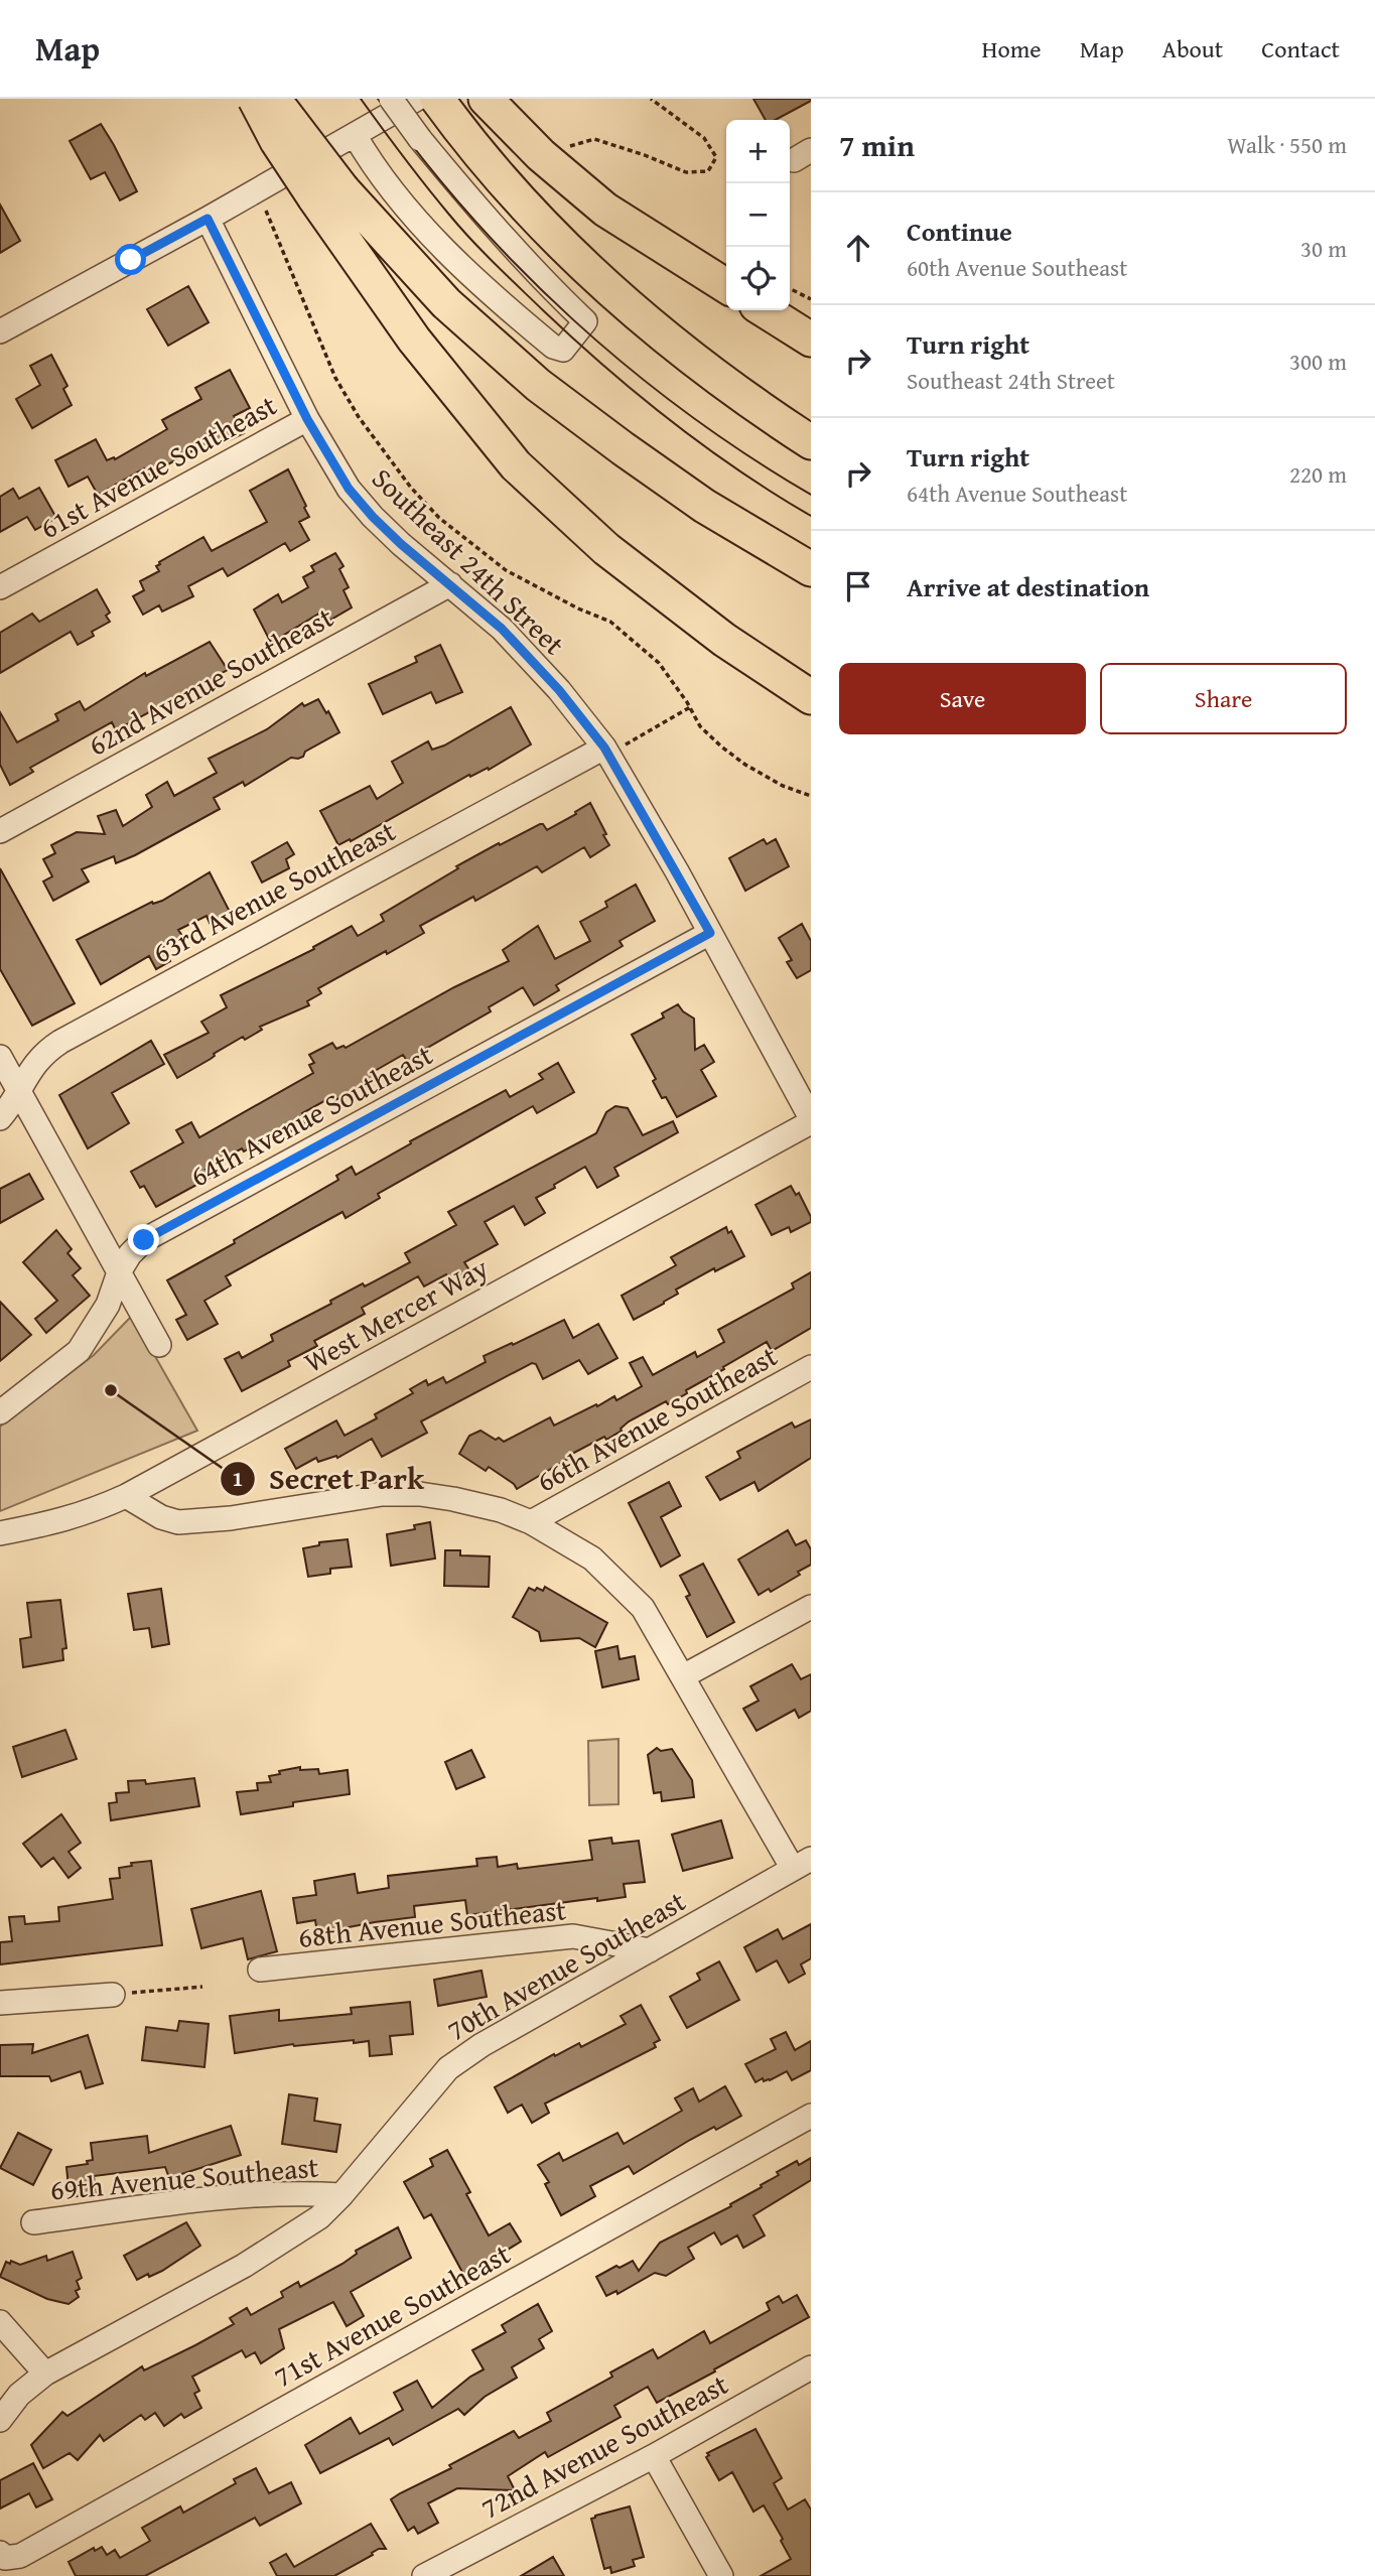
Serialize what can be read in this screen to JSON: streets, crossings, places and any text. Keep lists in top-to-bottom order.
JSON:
{
  "streets": {
    "street": [
      "61st Avenue Southeast",
      "Southeast 24th Street",
      "62nd Avenue Southeast",
      "63rd Avenue Southeast",
      "64th Avenue Southeast",
      "West Mercer Way",
      "66th Avenue Southeast",
      "68th Avenue Southeast",
      "70th Avenue Southeast",
      "69th Avenue Southeast",
      "71st Avenue Southeast",
      "72nd Avenue Southeast"
    ]
  },
  "crossings": [
    ["61st Avenue Southeast", "Southeast 24th Street"],
    ["Southeast 24th Street", "62nd Avenue Southeast"],
    ["Southeast 24th Street", "63rd Avenue Southeast"],
    ["Southeast 24th Street", "64th Avenue Southeast"],
    ["Southeast 24th Street", "West Mercer Way"],
    ["68th Avenue Southeast", "70th Avenue Southeast"],
    ["70th Avenue Southeast", "69th Avenue Southeast"]
  ],
  "places": ["Secret Park"],
  "page": {
    "header": "Map",
    "nav": [
      "Home",
      "Map",
      "About",
      "Contact"
    ],
    "heading": ["7 min", "Walk · 550 m"],
    "map_buttons": ["+", "−"],
    "list": [
      ["Continue", "60th Avenue Southeast", "30 m"],
      ["Turn right", "Southeast 24th Street", "300 m"],
      ["Turn right", "64th Avenue Southeast", "220 m"],
      "Arrive at destination"
    ],
    "buttons": ["Save", "Share"]
  }
}
